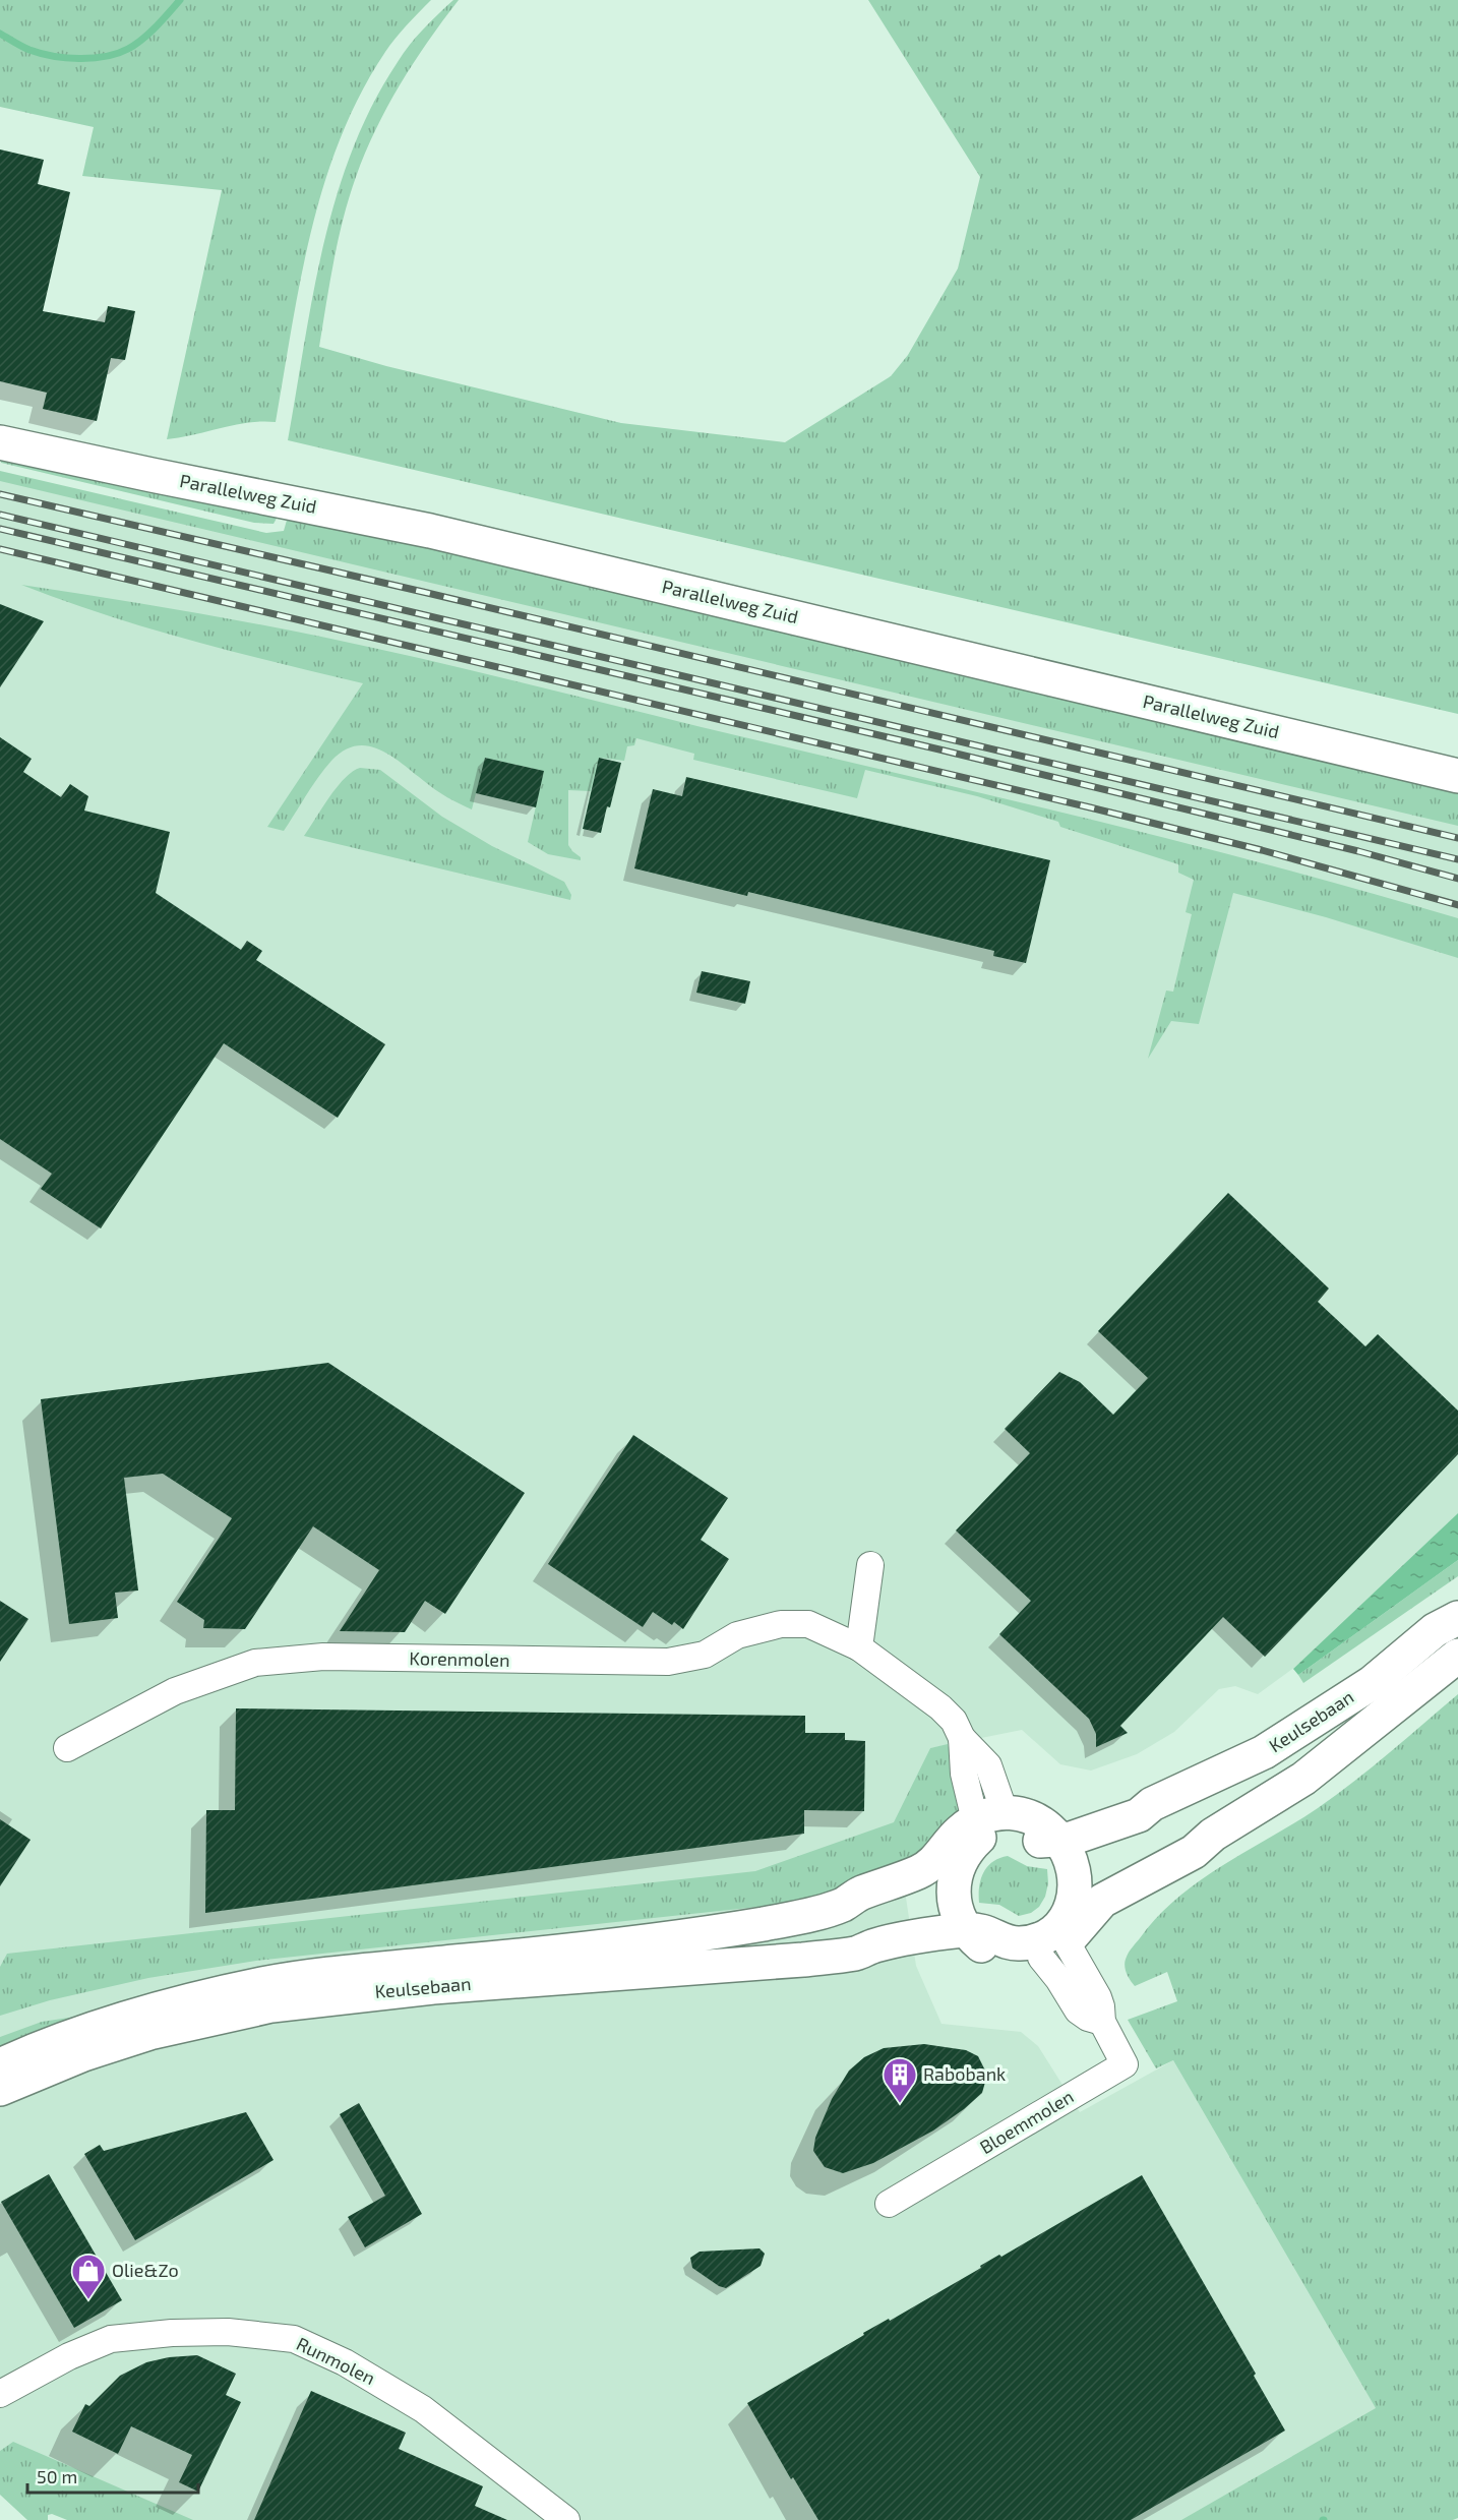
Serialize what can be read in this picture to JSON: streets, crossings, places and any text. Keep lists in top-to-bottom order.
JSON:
{
  "streets": {
    "main road": ["Parallelweg Zuid", "Keulsebaan"],
    "street": ["Korenmolen", "Bloemmolen", "Runmolen"]
  },
  "crossings": [
    ["Korenmolen", "Keulsebaan"],
    ["Korenmolen", "Bloemmolen"],
    ["Keulsebaan", "Bloemmolen"]
  ],
  "places": {
    "building": ["Rabobank"],
    "shop": ["Olie&Zo"]
  },
  "scale_bar": "50 m"
}
